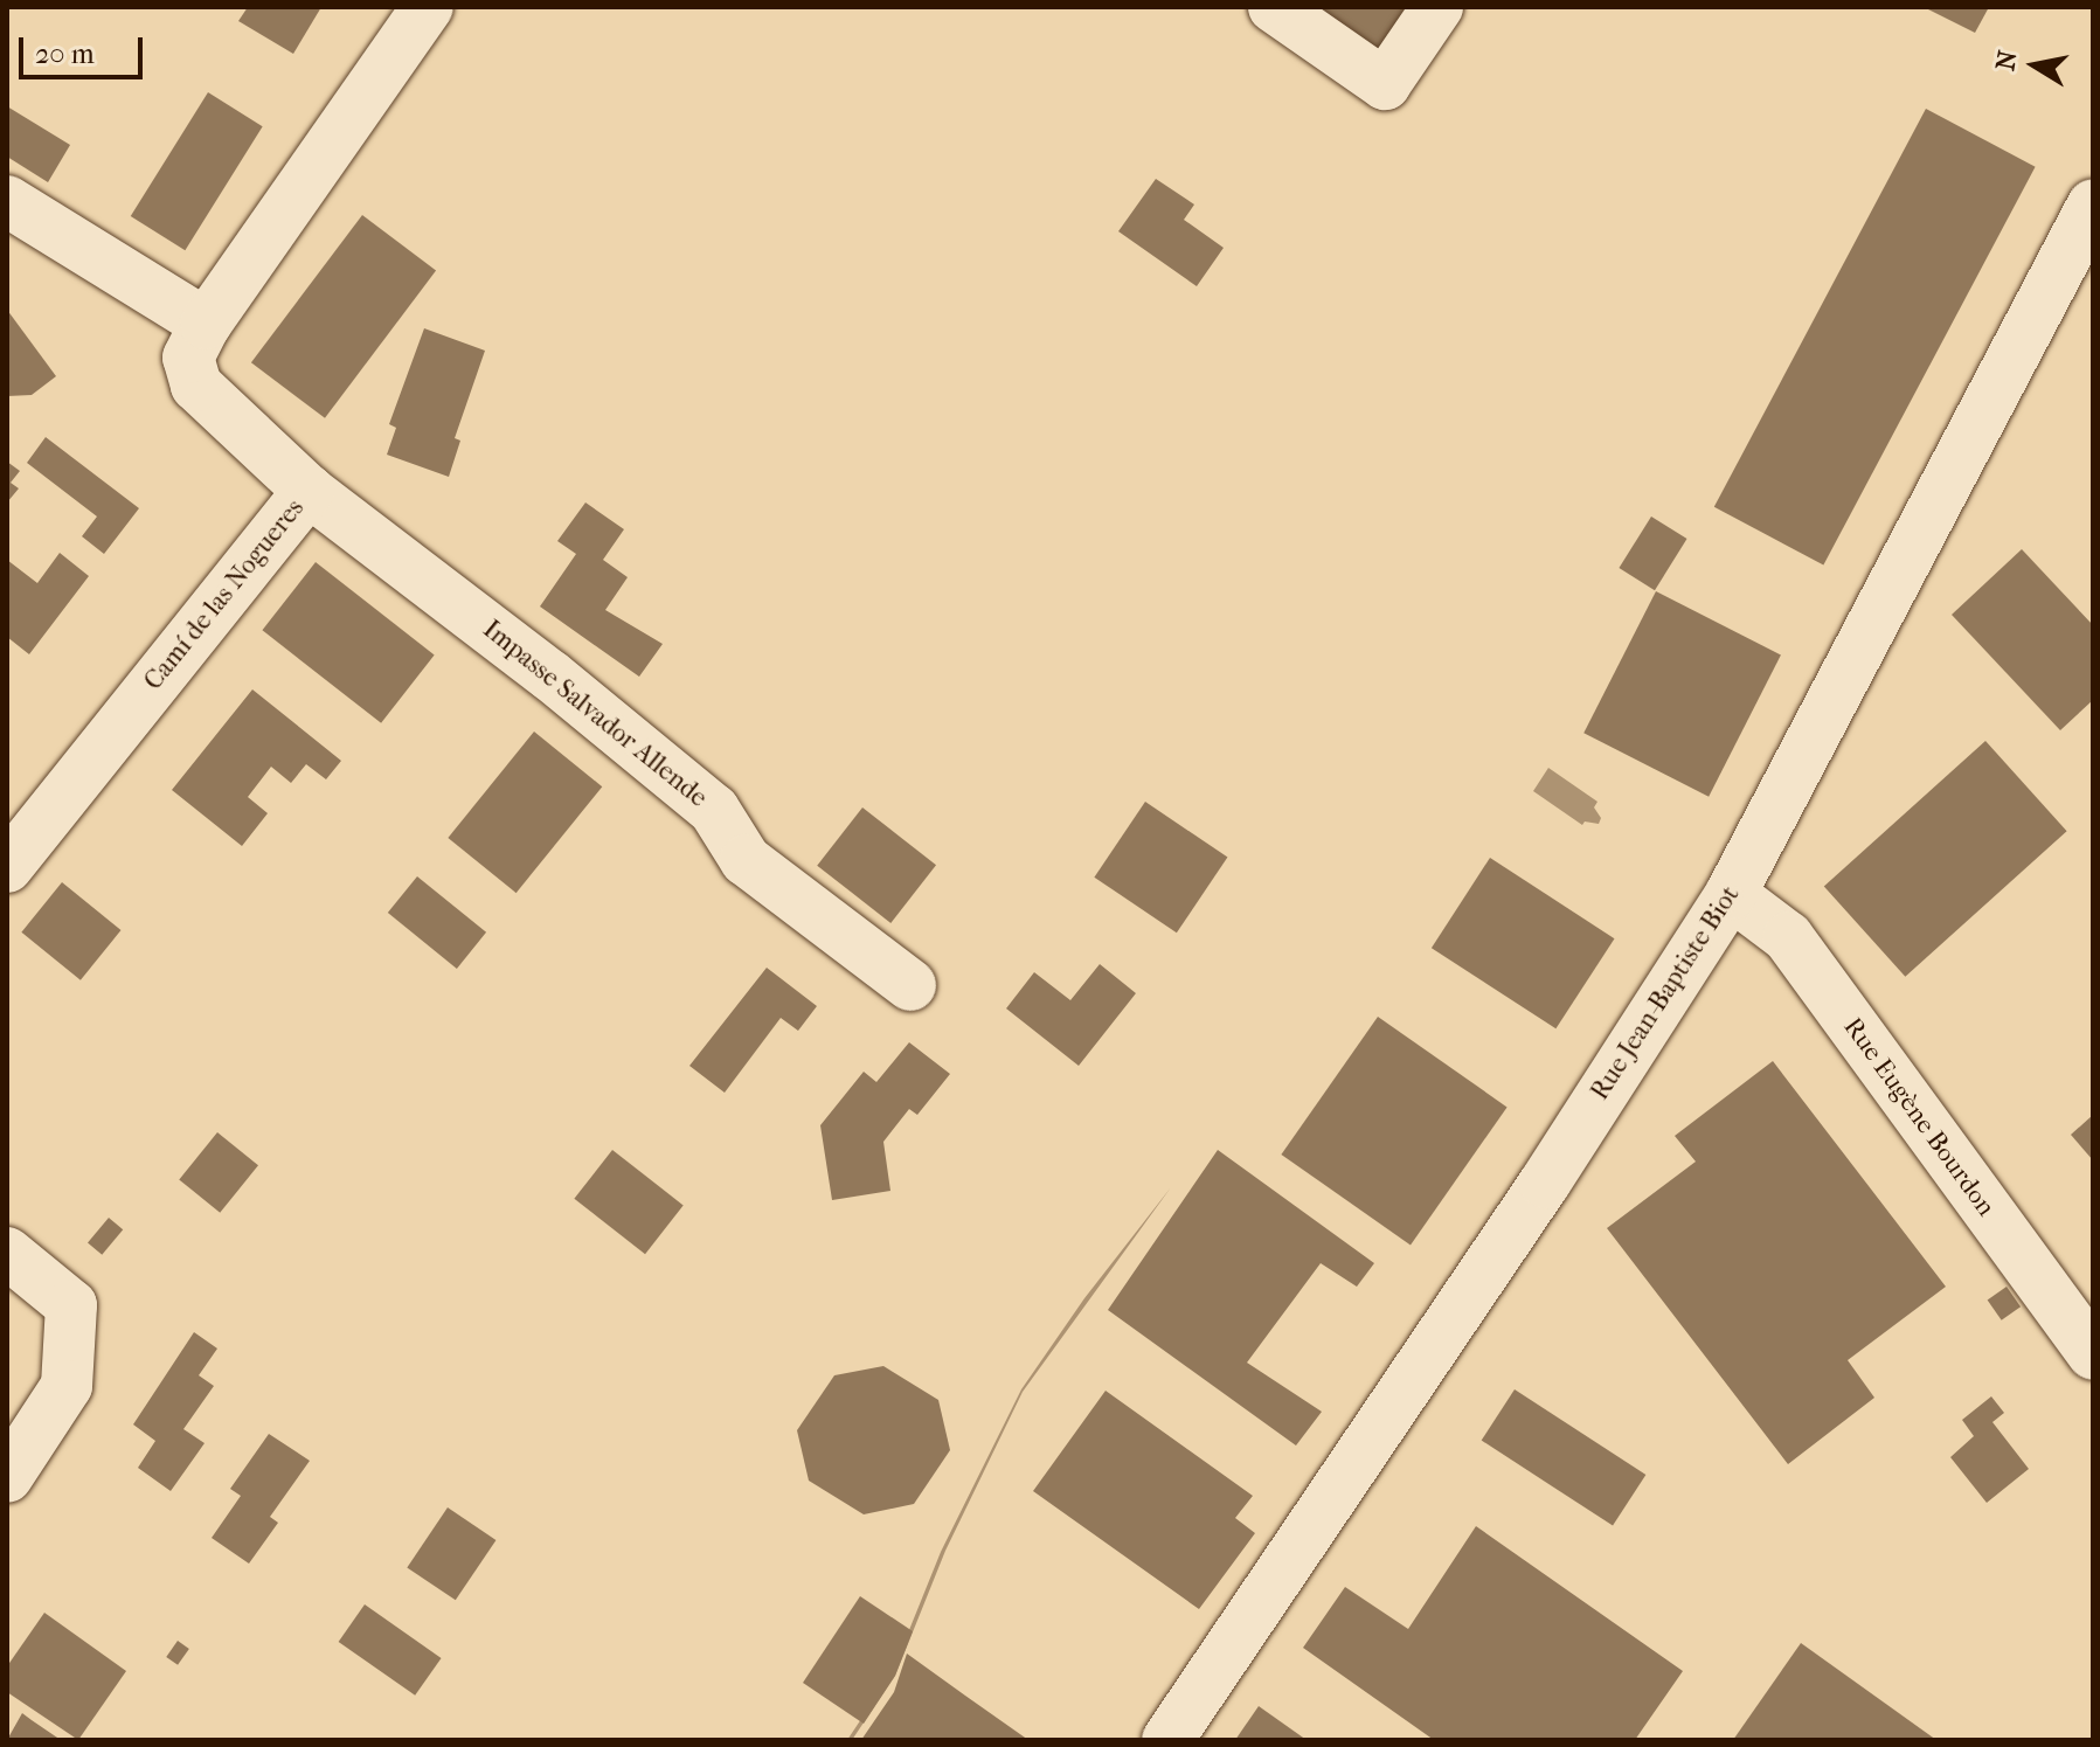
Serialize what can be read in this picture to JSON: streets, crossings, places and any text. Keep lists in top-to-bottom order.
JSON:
{
  "streets": {
    "street": [
      "Camí de las Nogueres",
      "Impasse Salvador Allende",
      "Rue Jean-Baptiste Biot",
      "Rue Eugène Bourdon"
    ]
  },
  "crossings": [
    ["Camí de las Nogueres", "Impasse Salvador Allende"],
    ["Rue Jean-Baptiste Biot", "Rue Eugène Bourdon"]
  ],
  "scale_bar": "20 m",
  "north": "left"
}
